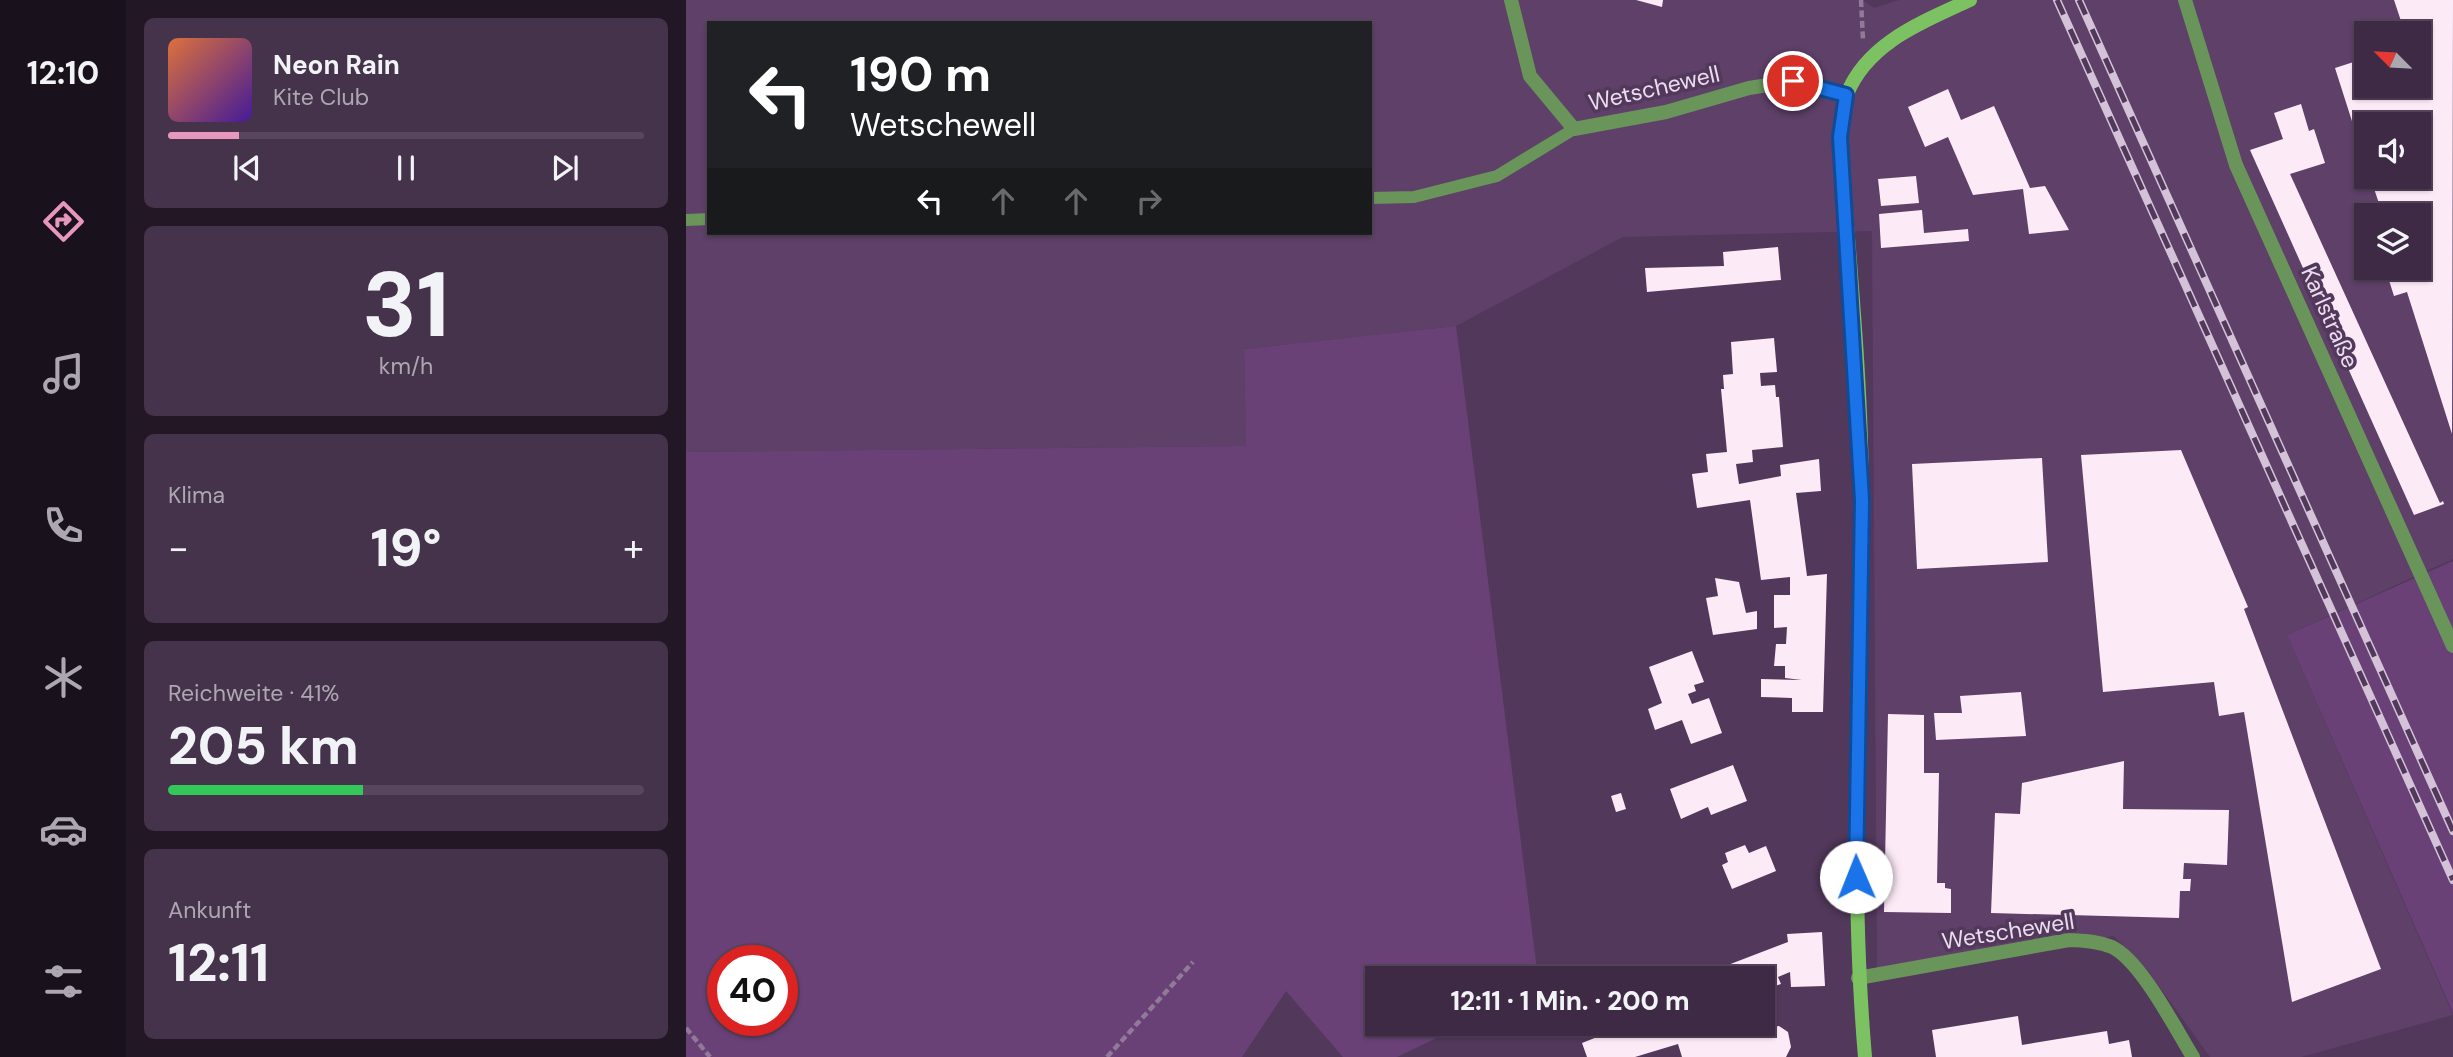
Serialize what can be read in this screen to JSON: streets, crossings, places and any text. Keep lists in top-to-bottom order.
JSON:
{
  "streets": {
    "street": ["Wetschewell", "Karlstraße"]
  },
  "north": "top left",
  "page": {
    "tabs": "12:10",
    "turn": ["190 m", "Wetschewell"],
    "song": ["Neon Rain", "Kite Club"],
    "tile": [
      ["31", "km/h"],
      "Klima",
      ["Reichweite · 41%", "205 km"],
      ["Ankunft", "12:11"]
    ],
    "heat": ["−", "19°", "+"],
    "limit": "40",
    "trip": "12:11 · 1 Min. · 200 m"
  }
}
